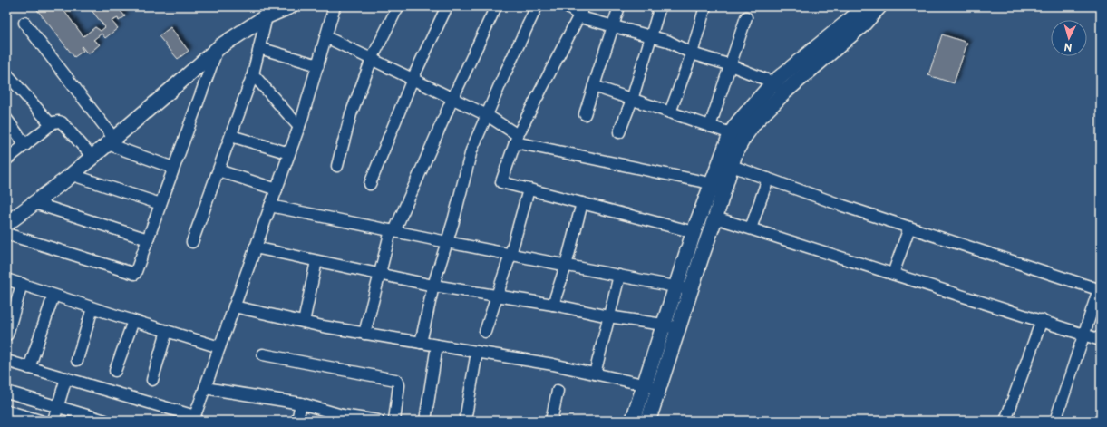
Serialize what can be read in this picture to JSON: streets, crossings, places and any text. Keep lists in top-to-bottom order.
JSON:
{
  "north": "bottom"
}
